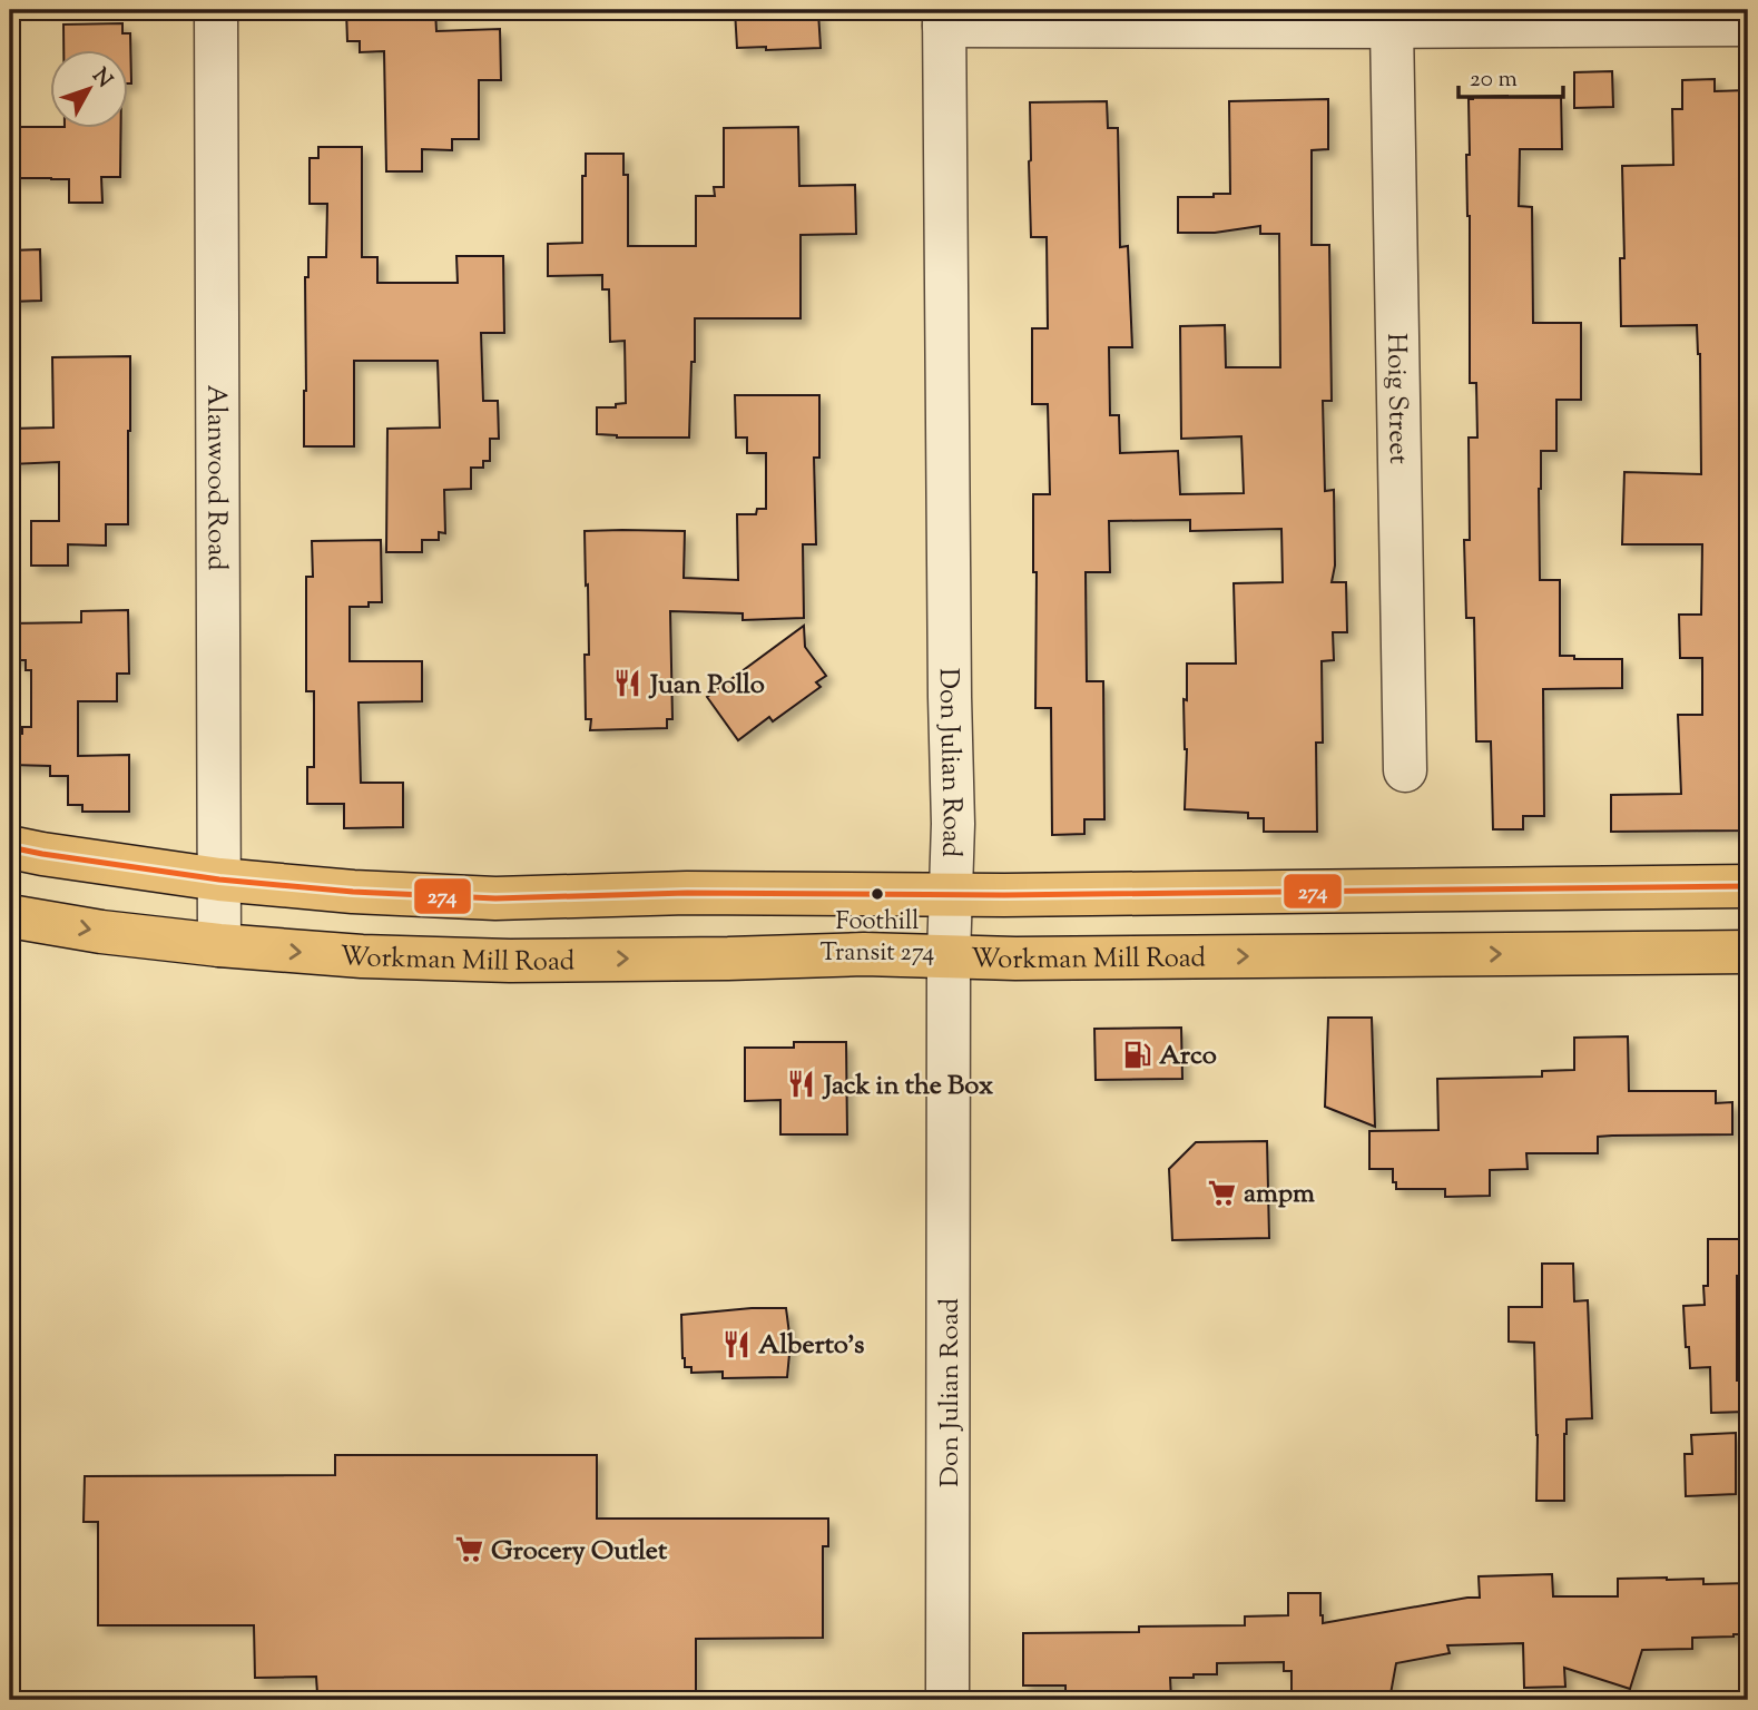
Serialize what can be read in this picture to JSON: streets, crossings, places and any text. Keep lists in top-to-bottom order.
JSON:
{
  "streets": {
    "main road": ["Workman Mill Road"],
    "street": ["Hoig Street", "Alanwood Road", "Don Julian Road"]
  },
  "crossings": [
    ["Alanwood Road", "Workman Mill Road"],
    ["Don Julian Road", "Workman Mill Road"]
  ],
  "places": {
    "restaurant": ["Juan Pollo", "Jack in the Box", "Alberto's"],
    "other": ["Foothill Transit 274"],
    "fuel station": ["Arco"],
    "supermarket": ["ampm", "Grocery Outlet"]
  },
  "lines": ["transit line 274"],
  "scale_bar": "20 m",
  "north": "top right"
}
